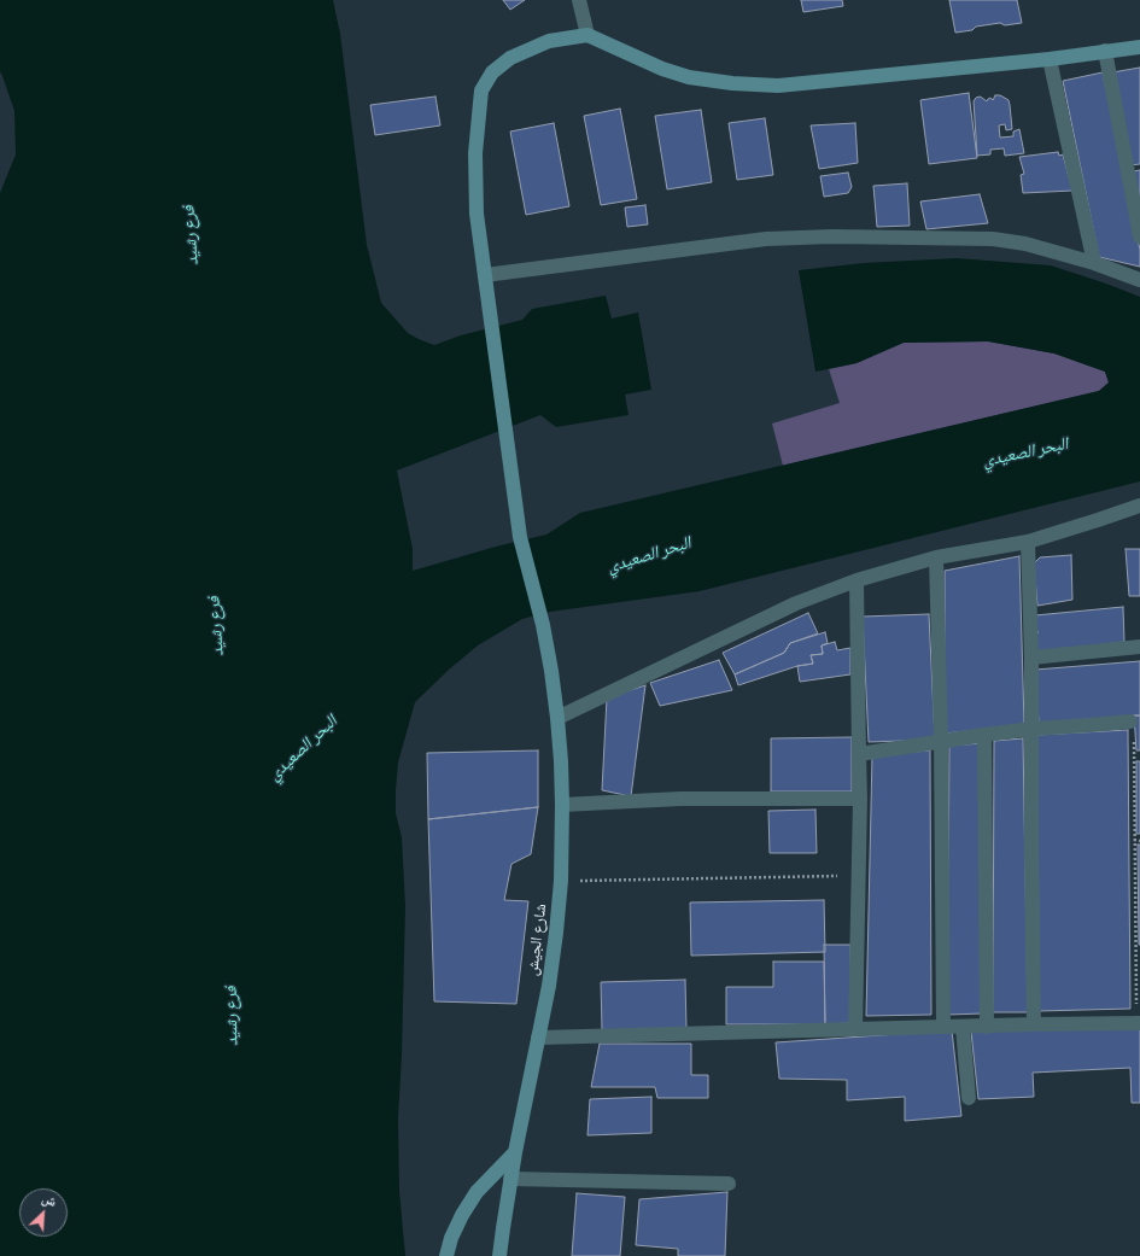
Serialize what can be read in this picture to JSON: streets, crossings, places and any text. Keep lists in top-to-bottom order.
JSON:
{
  "streets": {
    "main road": ["شارع الجيش"]
  },
  "water": ["فرع رشيد", "البحر الصعيدي"],
  "north": "top right"
}
